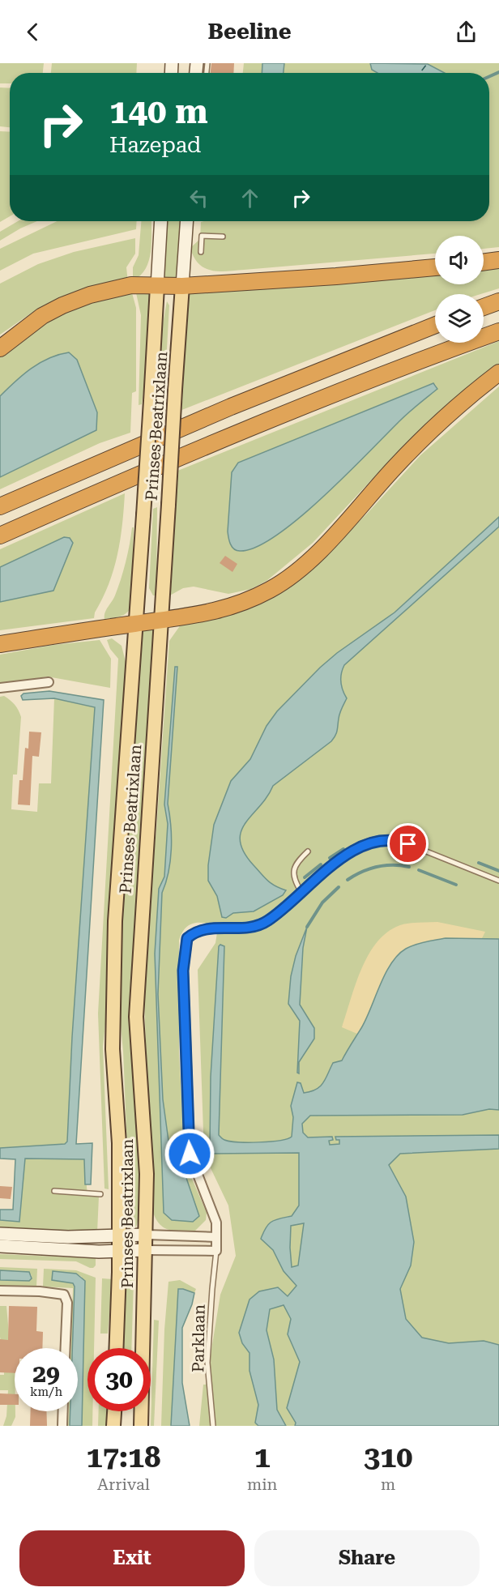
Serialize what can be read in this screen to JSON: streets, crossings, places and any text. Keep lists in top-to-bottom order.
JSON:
{
  "streets": {
    "main road": ["Prinses Beatrixlaan"],
    "lane": ["Parklaan"]
  },
  "page": {
    "header": "Beeline",
    "turn": ["140 m", "Hazepad"],
    "speed": "29 km/h",
    "limit": "30",
    "eta": [
      "17:18",
      "Arrival",
      "1",
      "min",
      "310",
      "m"
    ],
    "buttons": ["Exit", "Share"]
  }
}
